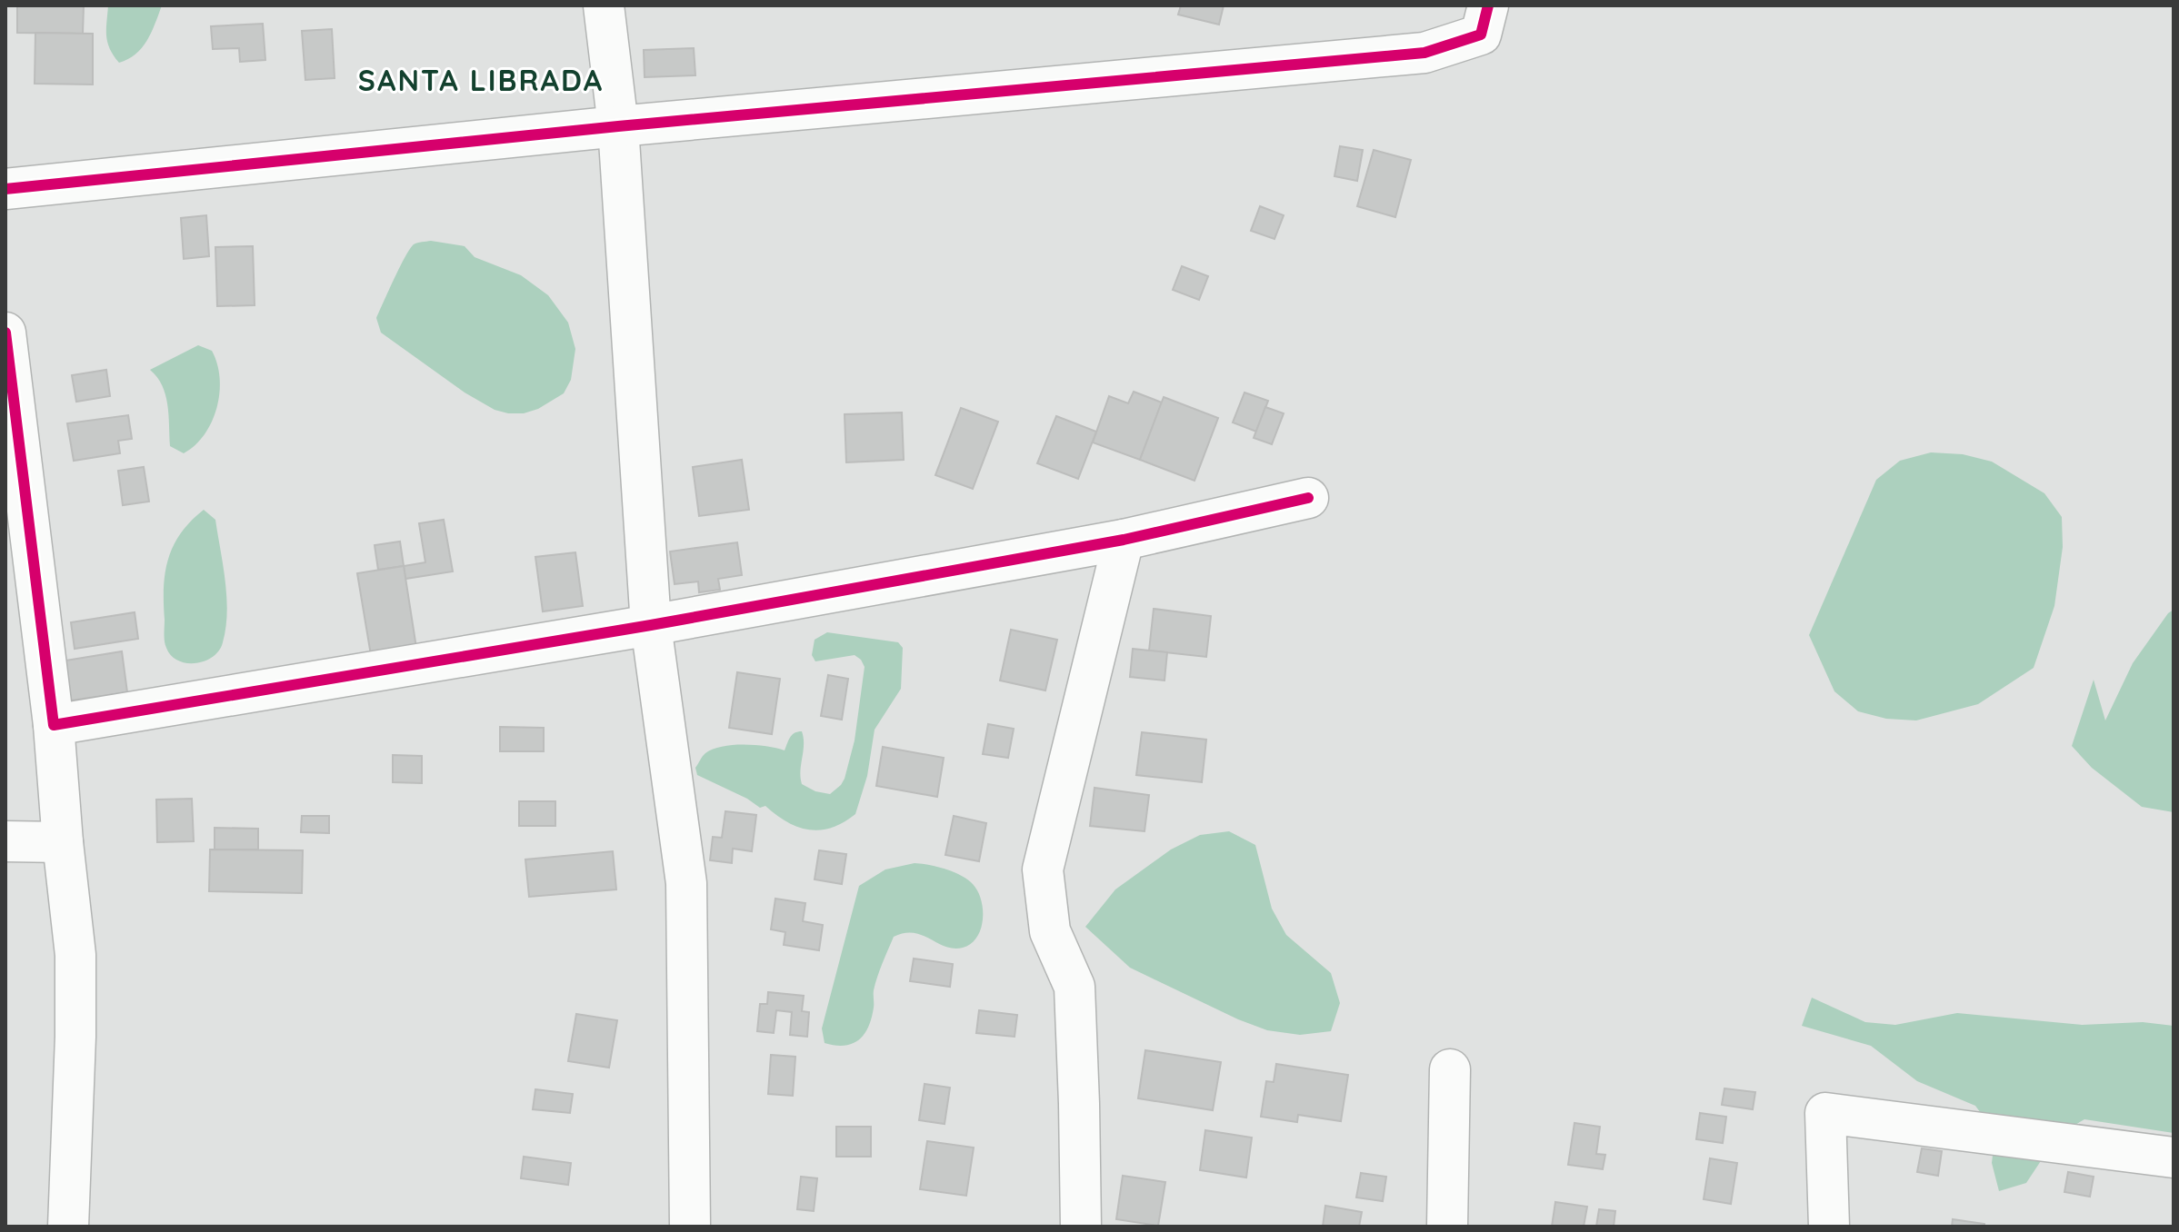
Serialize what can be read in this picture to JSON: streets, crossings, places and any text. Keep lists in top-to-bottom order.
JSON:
{
  "districts": ["SANTA LIBRADA"]
}
